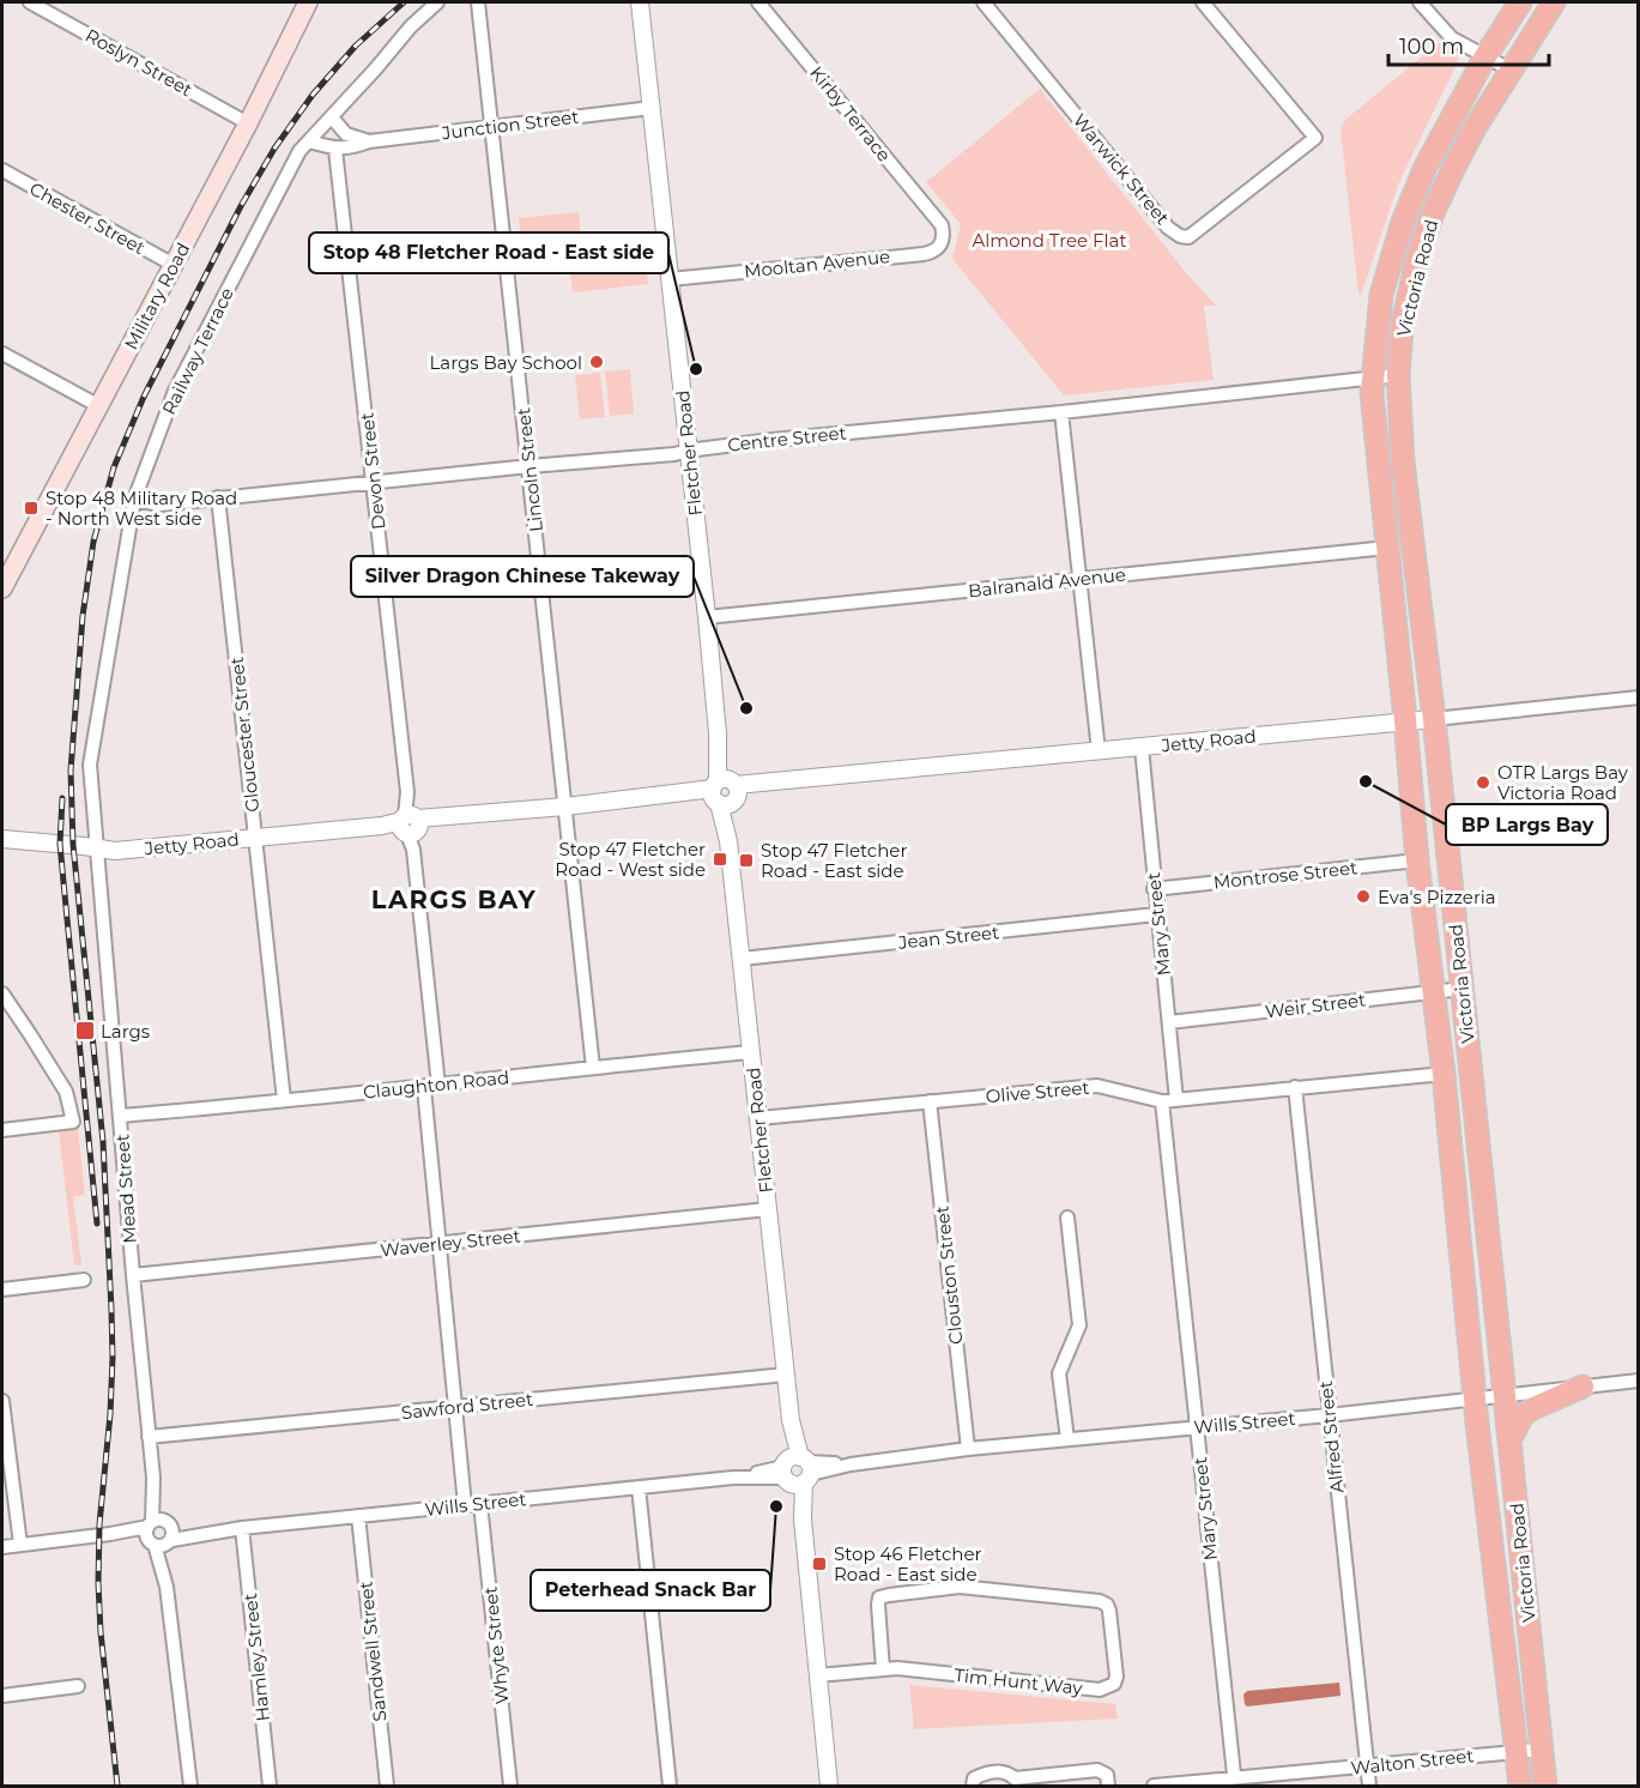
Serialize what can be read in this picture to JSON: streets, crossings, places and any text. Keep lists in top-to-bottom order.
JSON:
{
  "streets": {
    "highway": ["Victoria Road"],
    "main road": ["Military Road"],
    "street": [
      "Roslyn Street",
      "Kirby Terrace",
      "Junction Street",
      "Warwick Street",
      "Chester Street",
      "Mooltan Avenue",
      "Railway Terrace",
      "Centre Street",
      "Fletcher Road",
      "Lincoln Street",
      "Devon Street",
      "Balranald Avenue",
      "Gloucester Street",
      "Jetty Road",
      "Montrose Street",
      "Mary Street",
      "Jean Street",
      "Weir Street",
      "Claughton Road",
      "Olive Street",
      "Mead Street",
      "Waverley Street",
      "Clouston Street",
      "Sawford Street",
      "Wills Street",
      "Alfred Street",
      "Whyte Street",
      "Sandwell Street",
      "Hamley Street",
      "Tim Hunt Way",
      "Walton Street"
    ]
  },
  "crossings": [
    ["Roslyn Street", "Military Road"],
    ["Kirby Terrace", "Mooltan Avenue"],
    ["Junction Street", "Fletcher Road"],
    ["Junction Street", "Lincoln Street"],
    ["Junction Street", "Devon Street"],
    ["Chester Street", "Military Road"],
    ["Mooltan Avenue", "Fletcher Road"],
    ["Victoria Road", "Centre Street"],
    ["Victoria Road", "Balranald Avenue"],
    ["Victoria Road", "Jetty Road"],
    ["Victoria Road", "Montrose Street"],
    ["Victoria Road", "Weir Street"],
    ["Victoria Road", "Olive Street"],
    ["Victoria Road", "Wills Street"],
    ["Victoria Road", "Walton Street"],
    ["Railway Terrace", "Centre Street"],
    ["Railway Terrace", "Jetty Road"],
    ["Railway Terrace", "Mead Street"],
    ["Centre Street", "Fletcher Road"],
    ["Centre Street", "Lincoln Street"],
    ["Centre Street", "Devon Street"],
    ["Centre Street", "Gloucester Street"],
    ["Fletcher Road", "Balranald Avenue"],
    ["Fletcher Road", "Jetty Road"],
    ["Fletcher Road", "Jean Street"],
    ["Fletcher Road", "Claughton Road"],
    ["Fletcher Road", "Olive Street"],
    ["Fletcher Road", "Waverley Street"],
    ["Fletcher Road", "Sawford Street"],
    ["Fletcher Road", "Wills Street"],
    ["Fletcher Road", "Tim Hunt Way"],
    ["Lincoln Street", "Jetty Road"],
    ["Lincoln Street", "Claughton Road"],
    ["Devon Street", "Jetty Road"],
    ["Devon Street", "Claughton Road"],
    ["Gloucester Street", "Jetty Road"],
    ["Gloucester Street", "Claughton Road"],
    ["Jetty Road", "Mary Street"],
    ["Jetty Road", "Mead Street"],
    ["Montrose Street", "Mary Street"],
    ["Mary Street", "Jean Street"],
    ["Mary Street", "Weir Street"],
    ["Mary Street", "Olive Street"],
    ["Mary Street", "Wills Street"],
    ["Mary Street", "Walton Street"],
    ["Claughton Road", "Mead Street"],
    ["Olive Street", "Clouston Street"],
    ["Olive Street", "Alfred Street"],
    ["Mead Street", "Waverley Street"],
    ["Mead Street", "Sawford Street"],
    ["Mead Street", "Wills Street"],
    ["Clouston Street", "Wills Street"],
    ["Wills Street", "Alfred Street"],
    ["Wills Street", "Whyte Street"],
    ["Wills Street", "Sandwell Street"],
    ["Wills Street", "Hamley Street"],
    ["Alfred Street", "Walton Street"]
  ],
  "districts": ["LARGS BAY"],
  "parks": ["Almond Tree Flat"],
  "places": {
    "other": [
      "Largs Bay School",
      "Stop 48 Fletcher Road - East side",
      "Silver Dragon Chinese Takeway",
      "BP Largs Bay",
      "OTR Largs Bay Victoria Road",
      "Eva's Pizzeria",
      "Peterhead Snack Bar"
    ],
    "transit": [
      "Stop 48 Military Road - North West side",
      "Stop 47 Fletcher Road - West side",
      "Stop 47 Fletcher Road - East side",
      "Largs",
      "Stop 46 Fletcher Road - East side"
    ]
  },
  "scale_bar": "100 m"
}
